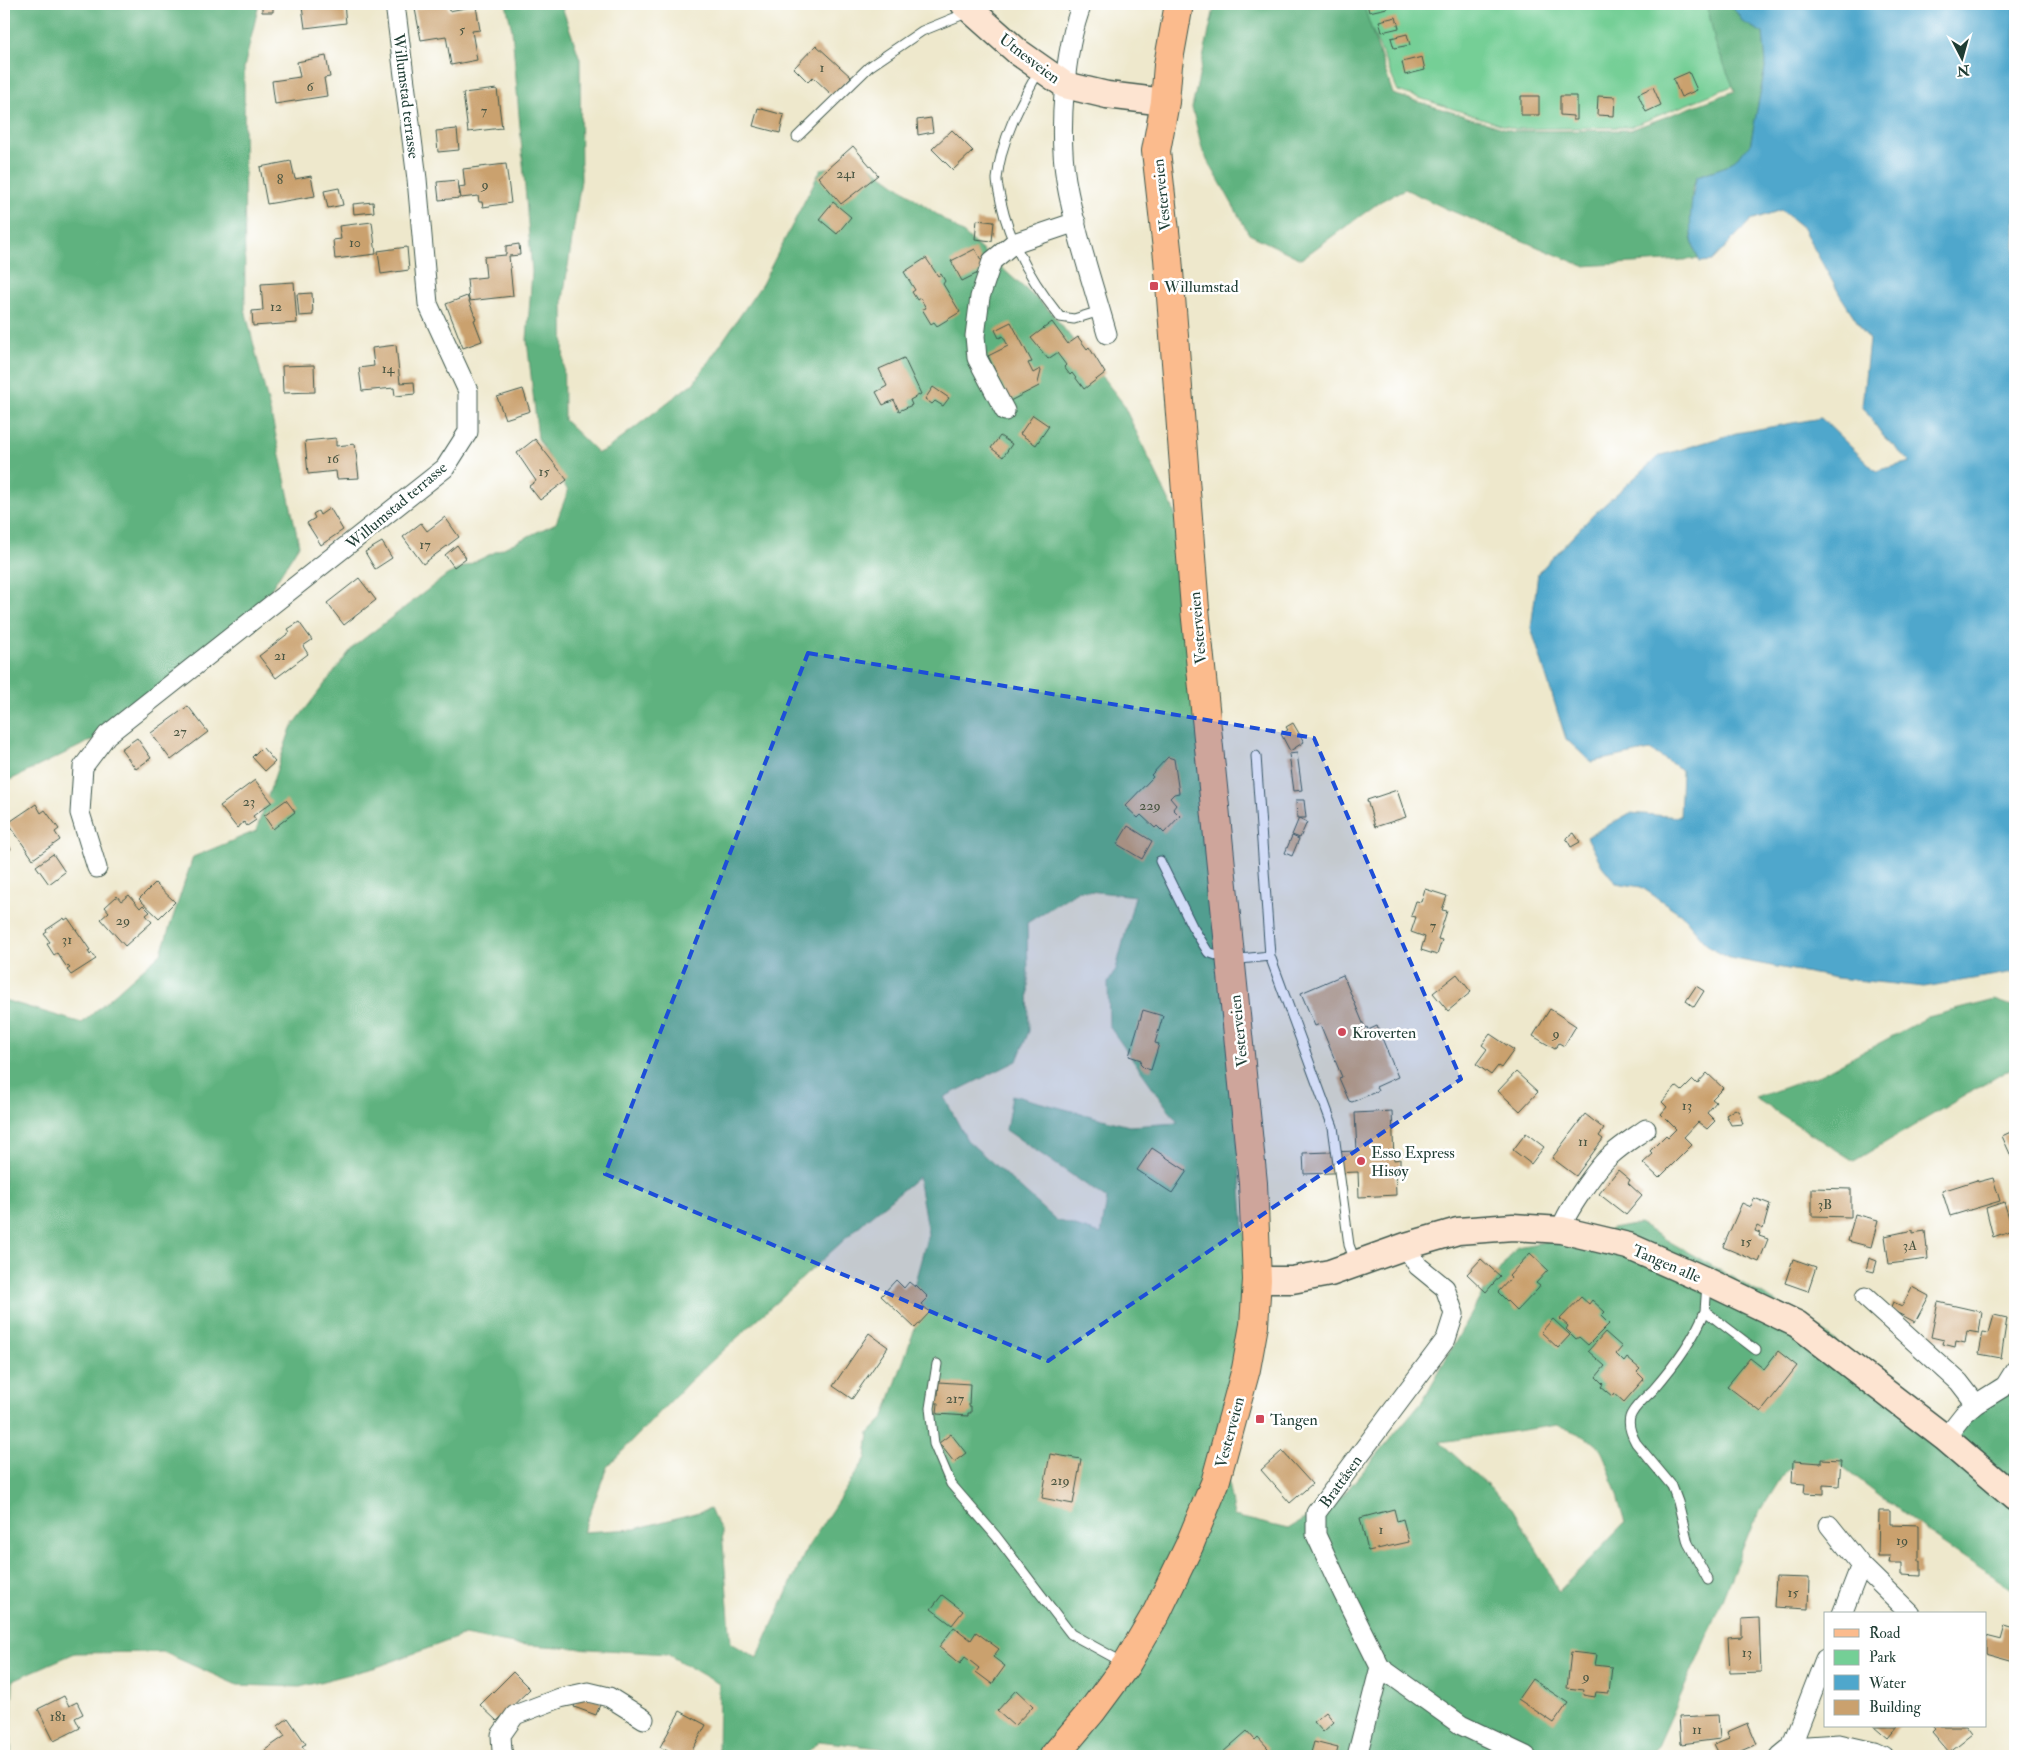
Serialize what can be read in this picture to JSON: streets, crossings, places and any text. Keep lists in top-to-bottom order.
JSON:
{
  "streets": {
    "main road": ["Utnesveien", "Vesterveien", "Tangen alle"],
    "street": ["Willumstad terrasse", "Brattåsen"]
  },
  "crossings": [
    ["Utnesveien", "Vesterveien"],
    ["Vesterveien", "Tangen alle"],
    ["Tangen alle", "Brattåsen"]
  ],
  "places": {
    "transit": ["Willumstad", "Tangen"],
    "other": ["Kroverten", "Esso Express Hisøy"]
  },
  "house_numbers": [
    "5",
    "1",
    "6",
    "7",
    "241",
    "8",
    "9",
    "10",
    "12",
    "14",
    "16",
    "15",
    "17",
    "21",
    "27",
    "23",
    "229",
    "29",
    "7",
    "31",
    "9",
    "13",
    "11",
    "3B",
    "15",
    "3A",
    "217",
    "219",
    "1",
    "19",
    "15",
    "13",
    "9",
    "181",
    "11"
  ],
  "legend": [
    "Road",
    "Park",
    "Water",
    "Building"
  ],
  "north": "bottom"
}
